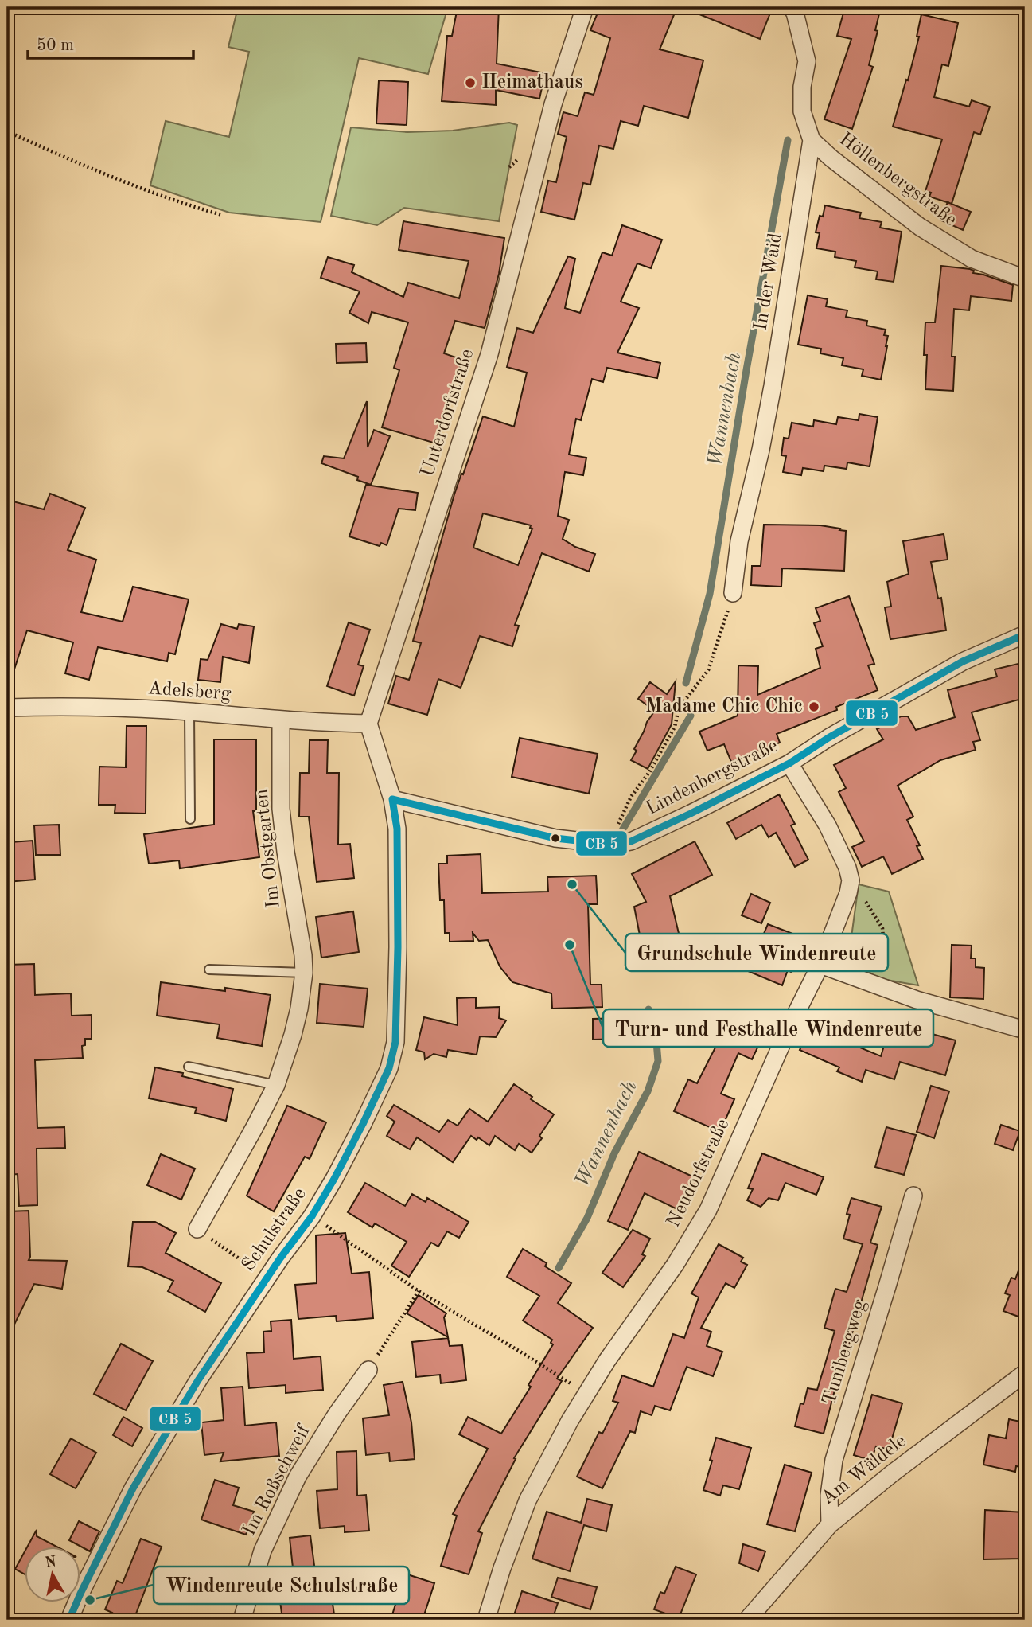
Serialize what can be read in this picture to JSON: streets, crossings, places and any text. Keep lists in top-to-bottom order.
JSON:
{
  "streets": {
    "street": [
      "Höllenbergstraße",
      "In der Waid",
      "Unterdorfstraße",
      "Adelsberg",
      "Lindenbergstraße",
      "Im Obstgarten",
      "Neudorfstraße",
      "Schulstraße",
      "Tunibergweg",
      "Am Wäldele",
      "Im Roßschweif"
    ]
  },
  "crossings": [
    ["Höllenbergstraße", "In der Waid"],
    ["Unterdorfstraße", "Adelsberg"],
    ["Adelsberg", "Im Obstgarten"],
    ["Lindenbergstraße", "Neudorfstraße"],
    ["Lindenbergstraße", "Schulstraße"],
    ["Tunibergweg", "Am Wäldele"]
  ],
  "water": ["Wannenbach"],
  "places": [
    "Heimathaus",
    "Madame Chic Chic",
    "Grundschule Windenreute",
    "Turn- und Festhalle Windenreute",
    "Windenreute Schulstraße"
  ],
  "scale_bar": "50 m",
  "north": "top"
}
